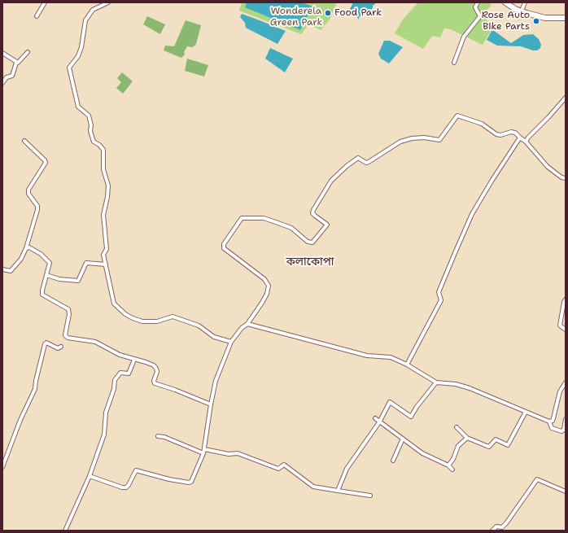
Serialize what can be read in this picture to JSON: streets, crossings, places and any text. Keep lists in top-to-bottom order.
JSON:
{
  "districts": ["কলাকোপা"],
  "parks": ["Wonderela Green Park"],
  "places": ["Food Park", "Rose Auto Bike Parts"]
}
